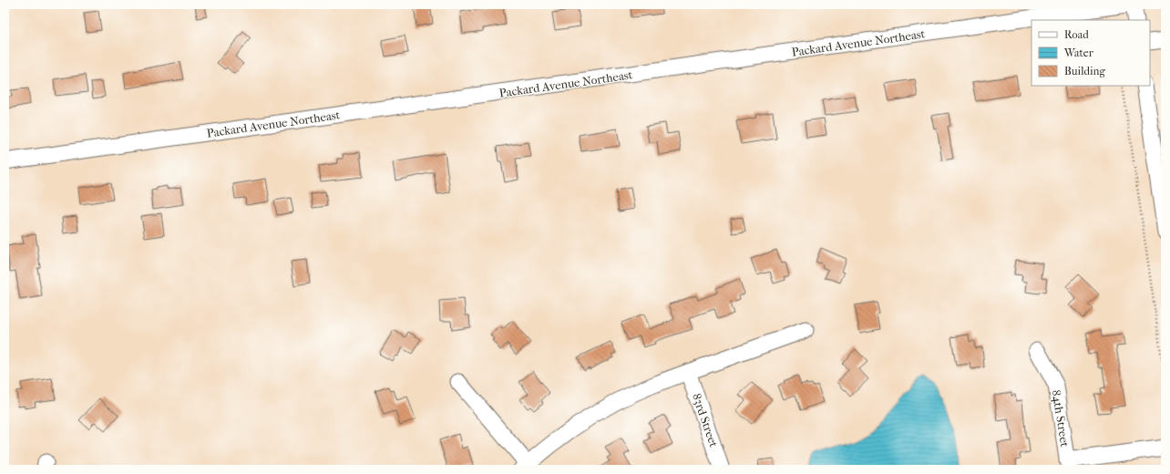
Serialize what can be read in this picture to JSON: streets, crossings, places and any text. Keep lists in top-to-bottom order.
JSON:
{
  "streets": {
    "street": ["Packard Avenue Northeast", "84th Street", "83rd Street"]
  },
  "legend": ["Road", "Water", "Building"]
}
